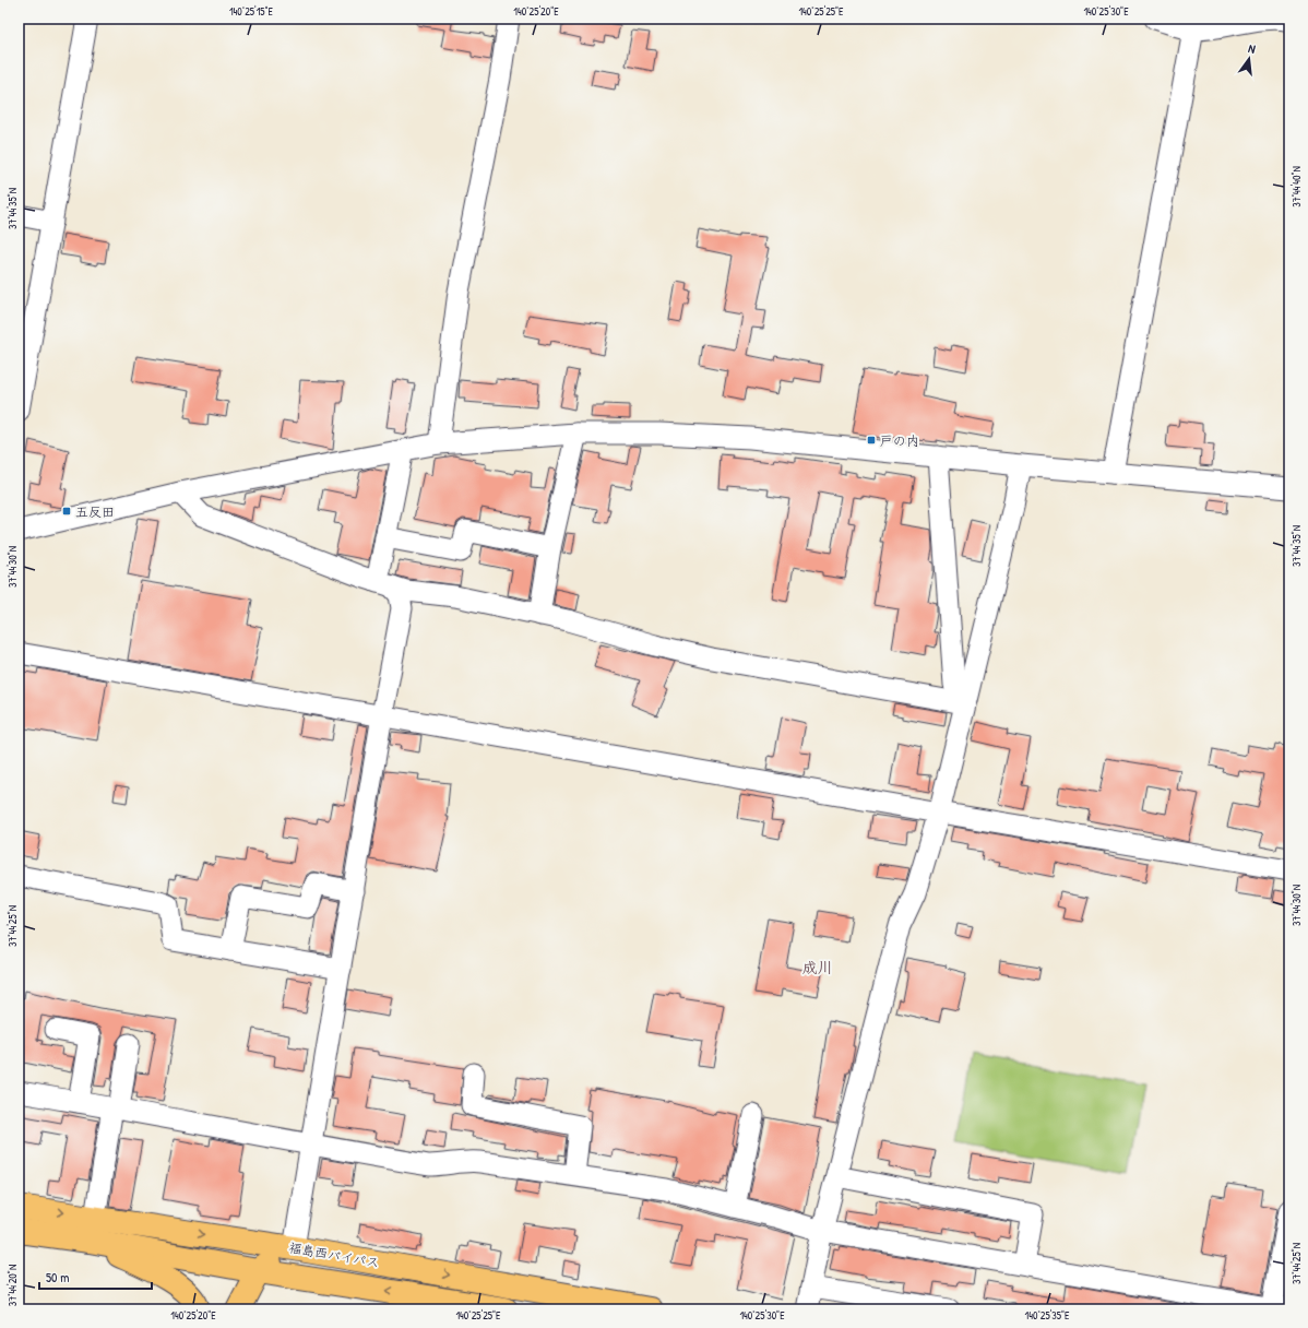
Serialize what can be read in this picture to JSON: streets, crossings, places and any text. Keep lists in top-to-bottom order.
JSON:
{
  "streets": {
    "highway": ["福島西バイパス"]
  },
  "districts": ["成川"],
  "places": {
    "transit": ["戸の内", "五反田"]
  },
  "scale_bar": "50 m",
  "north": "top",
  "coordinates": [
    "140°25'15\"E",
    "140°25'20\"E",
    "140°25'25\"E",
    "140°25'30\"E",
    "37°44'40\"N",
    "37°44'35\"N",
    "37°44'30\"N",
    "37°44'25\"N",
    "37°44'20\"N",
    "140°25'35\"E"
  ]
}
